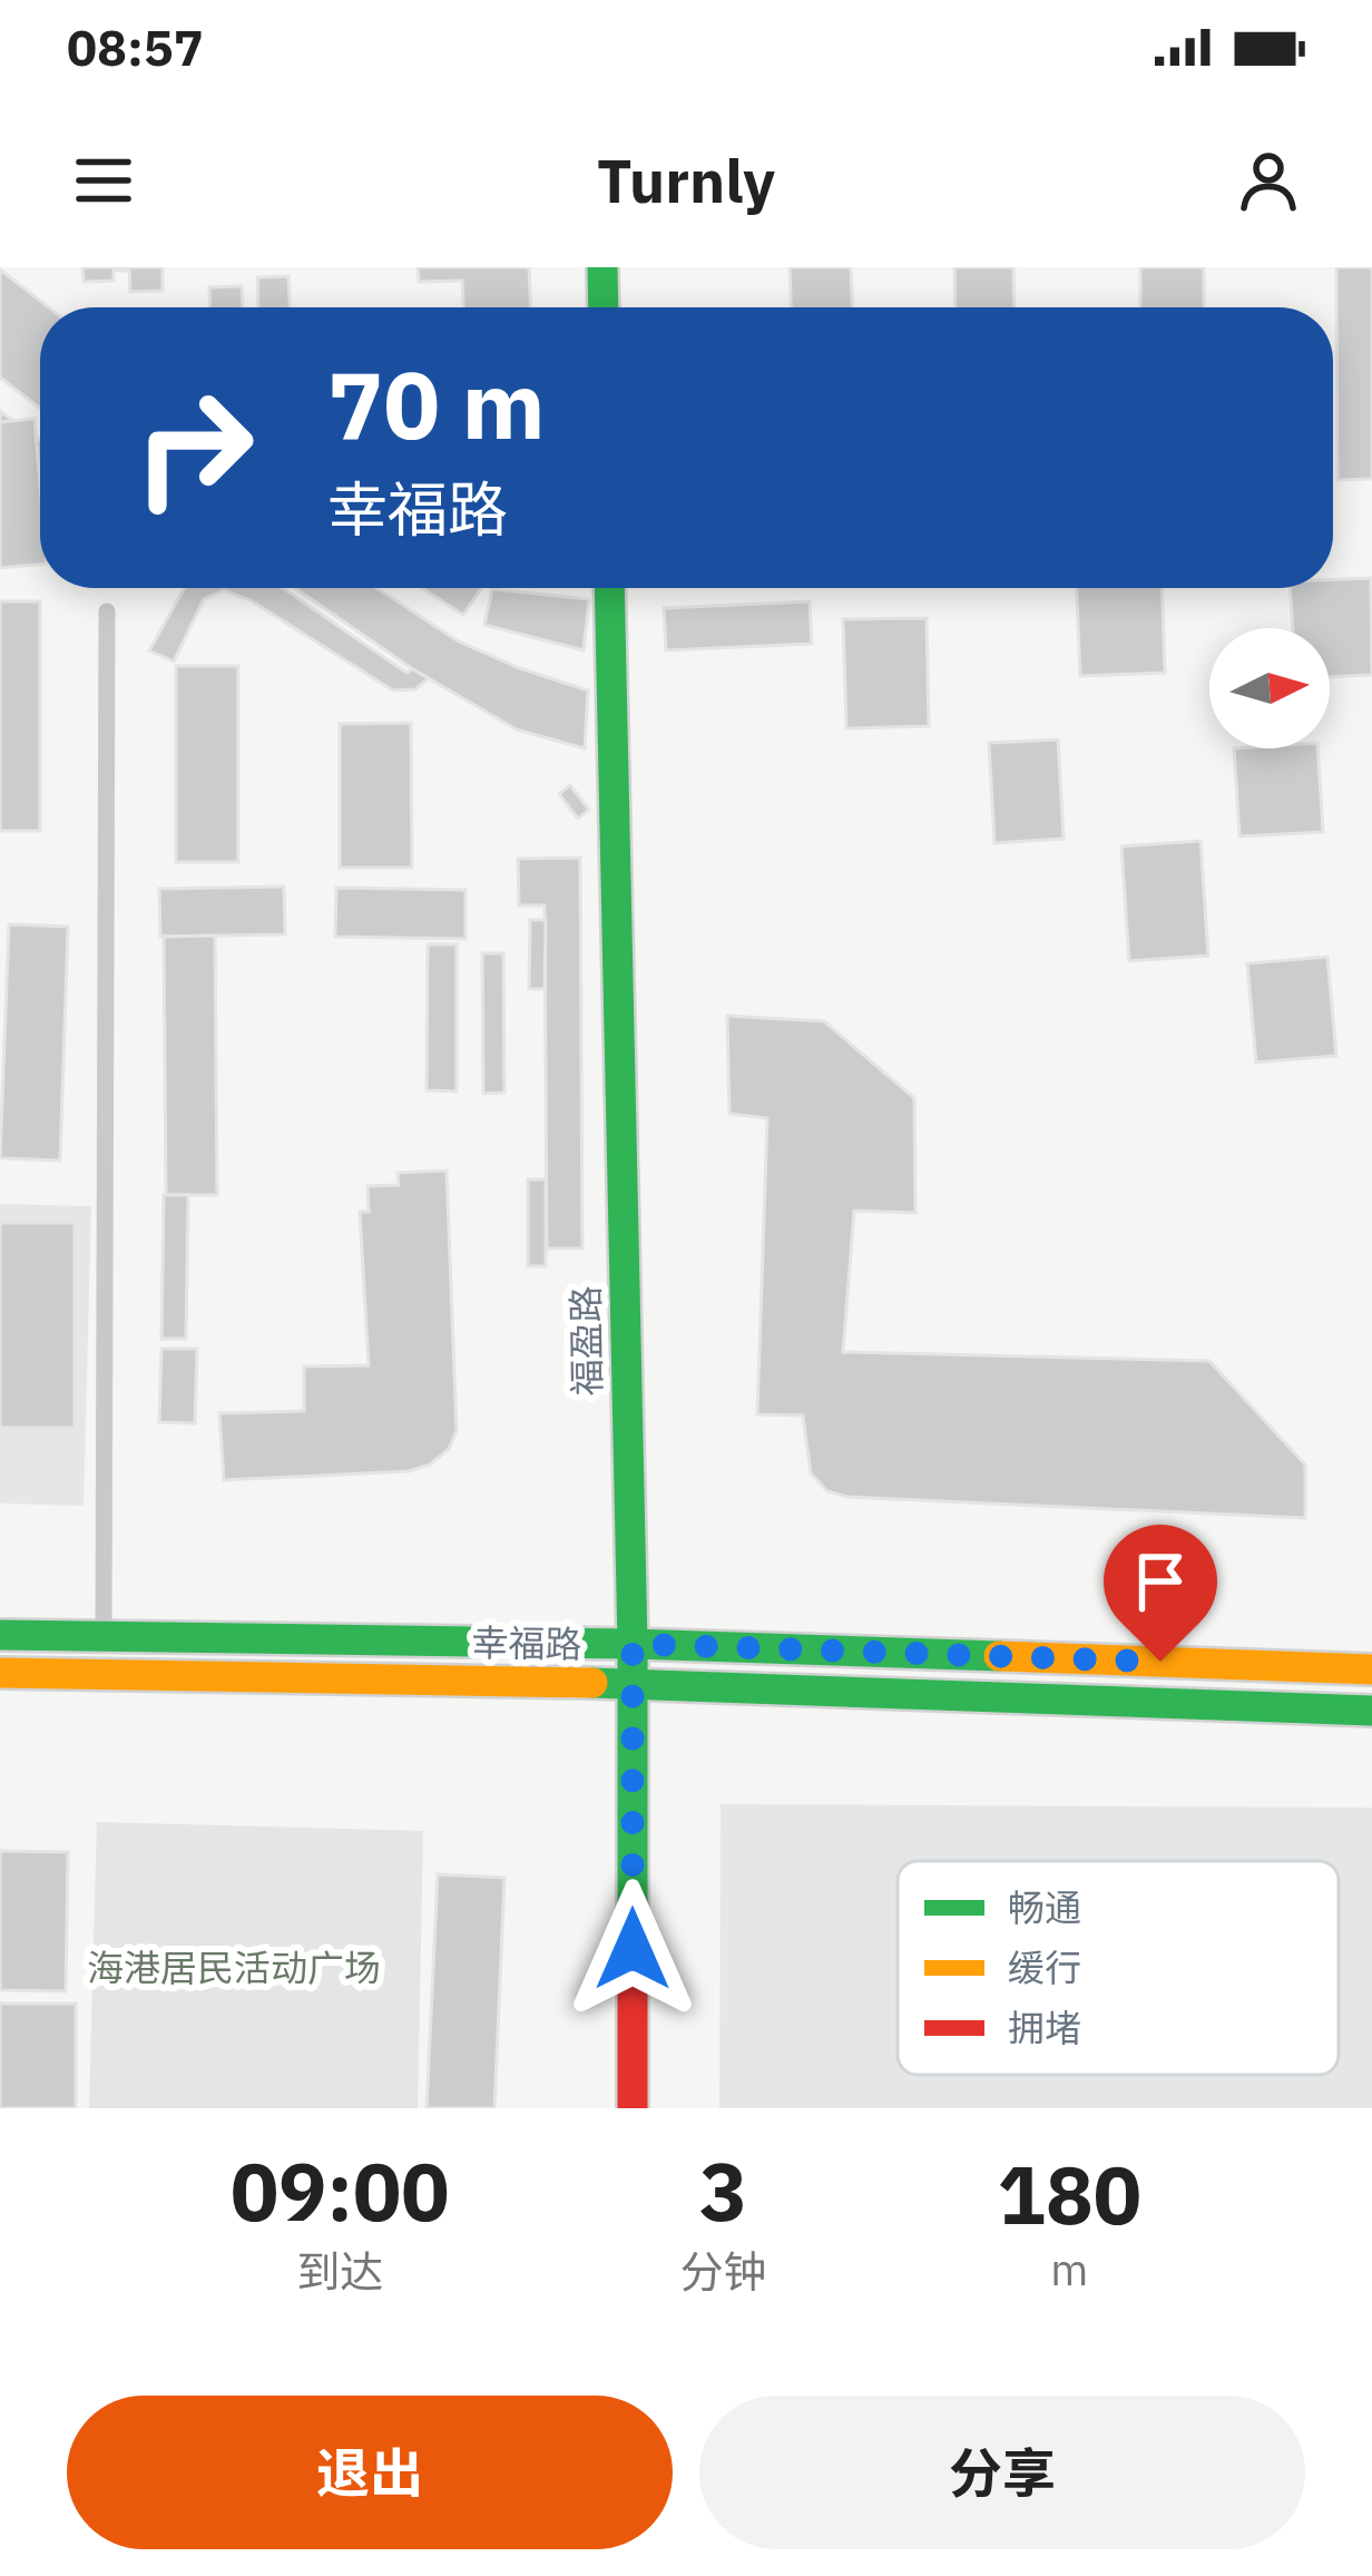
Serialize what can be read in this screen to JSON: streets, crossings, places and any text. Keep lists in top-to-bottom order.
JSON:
{
  "streets": {
    "main road": ["福盈路", "幸福路"]
  },
  "crossings": [
    ["福盈路", "幸福路"]
  ],
  "parks": ["海港居民活动广场"],
  "legend": ["畅通", "缓行", "拥堵"],
  "north": "right",
  "page": {
    "status": "08:57",
    "header": "Turnly",
    "turn": ["70 m", "幸福路"],
    "eta": [
      "09:00",
      "到达",
      "3",
      "分钟",
      "180",
      "m"
    ],
    "buttons": ["退出", "分享"]
  }
}
